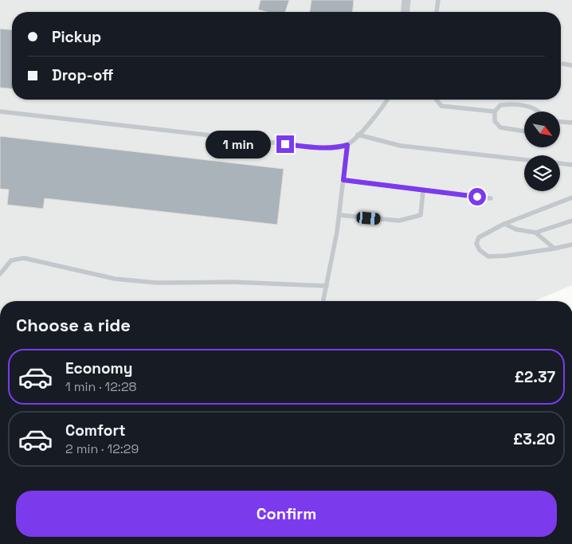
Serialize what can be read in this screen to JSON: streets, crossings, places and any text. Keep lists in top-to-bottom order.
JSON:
{
  "north": "bottom right",
  "page": {
    "banner": ["Pickup", "Drop-off"],
    "bubble": "1 min",
    "heading": "Choose a ride",
    "list": [
      {
        "name": "Economy",
        "note": "1 min · 12:28",
        "value": "£2.37"
      },
      {
        "name": "Comfort",
        "note": "2 min · 12:29",
        "value": "£3.20"
      }
    ],
    "buttons": "Confirm"
  }
}
